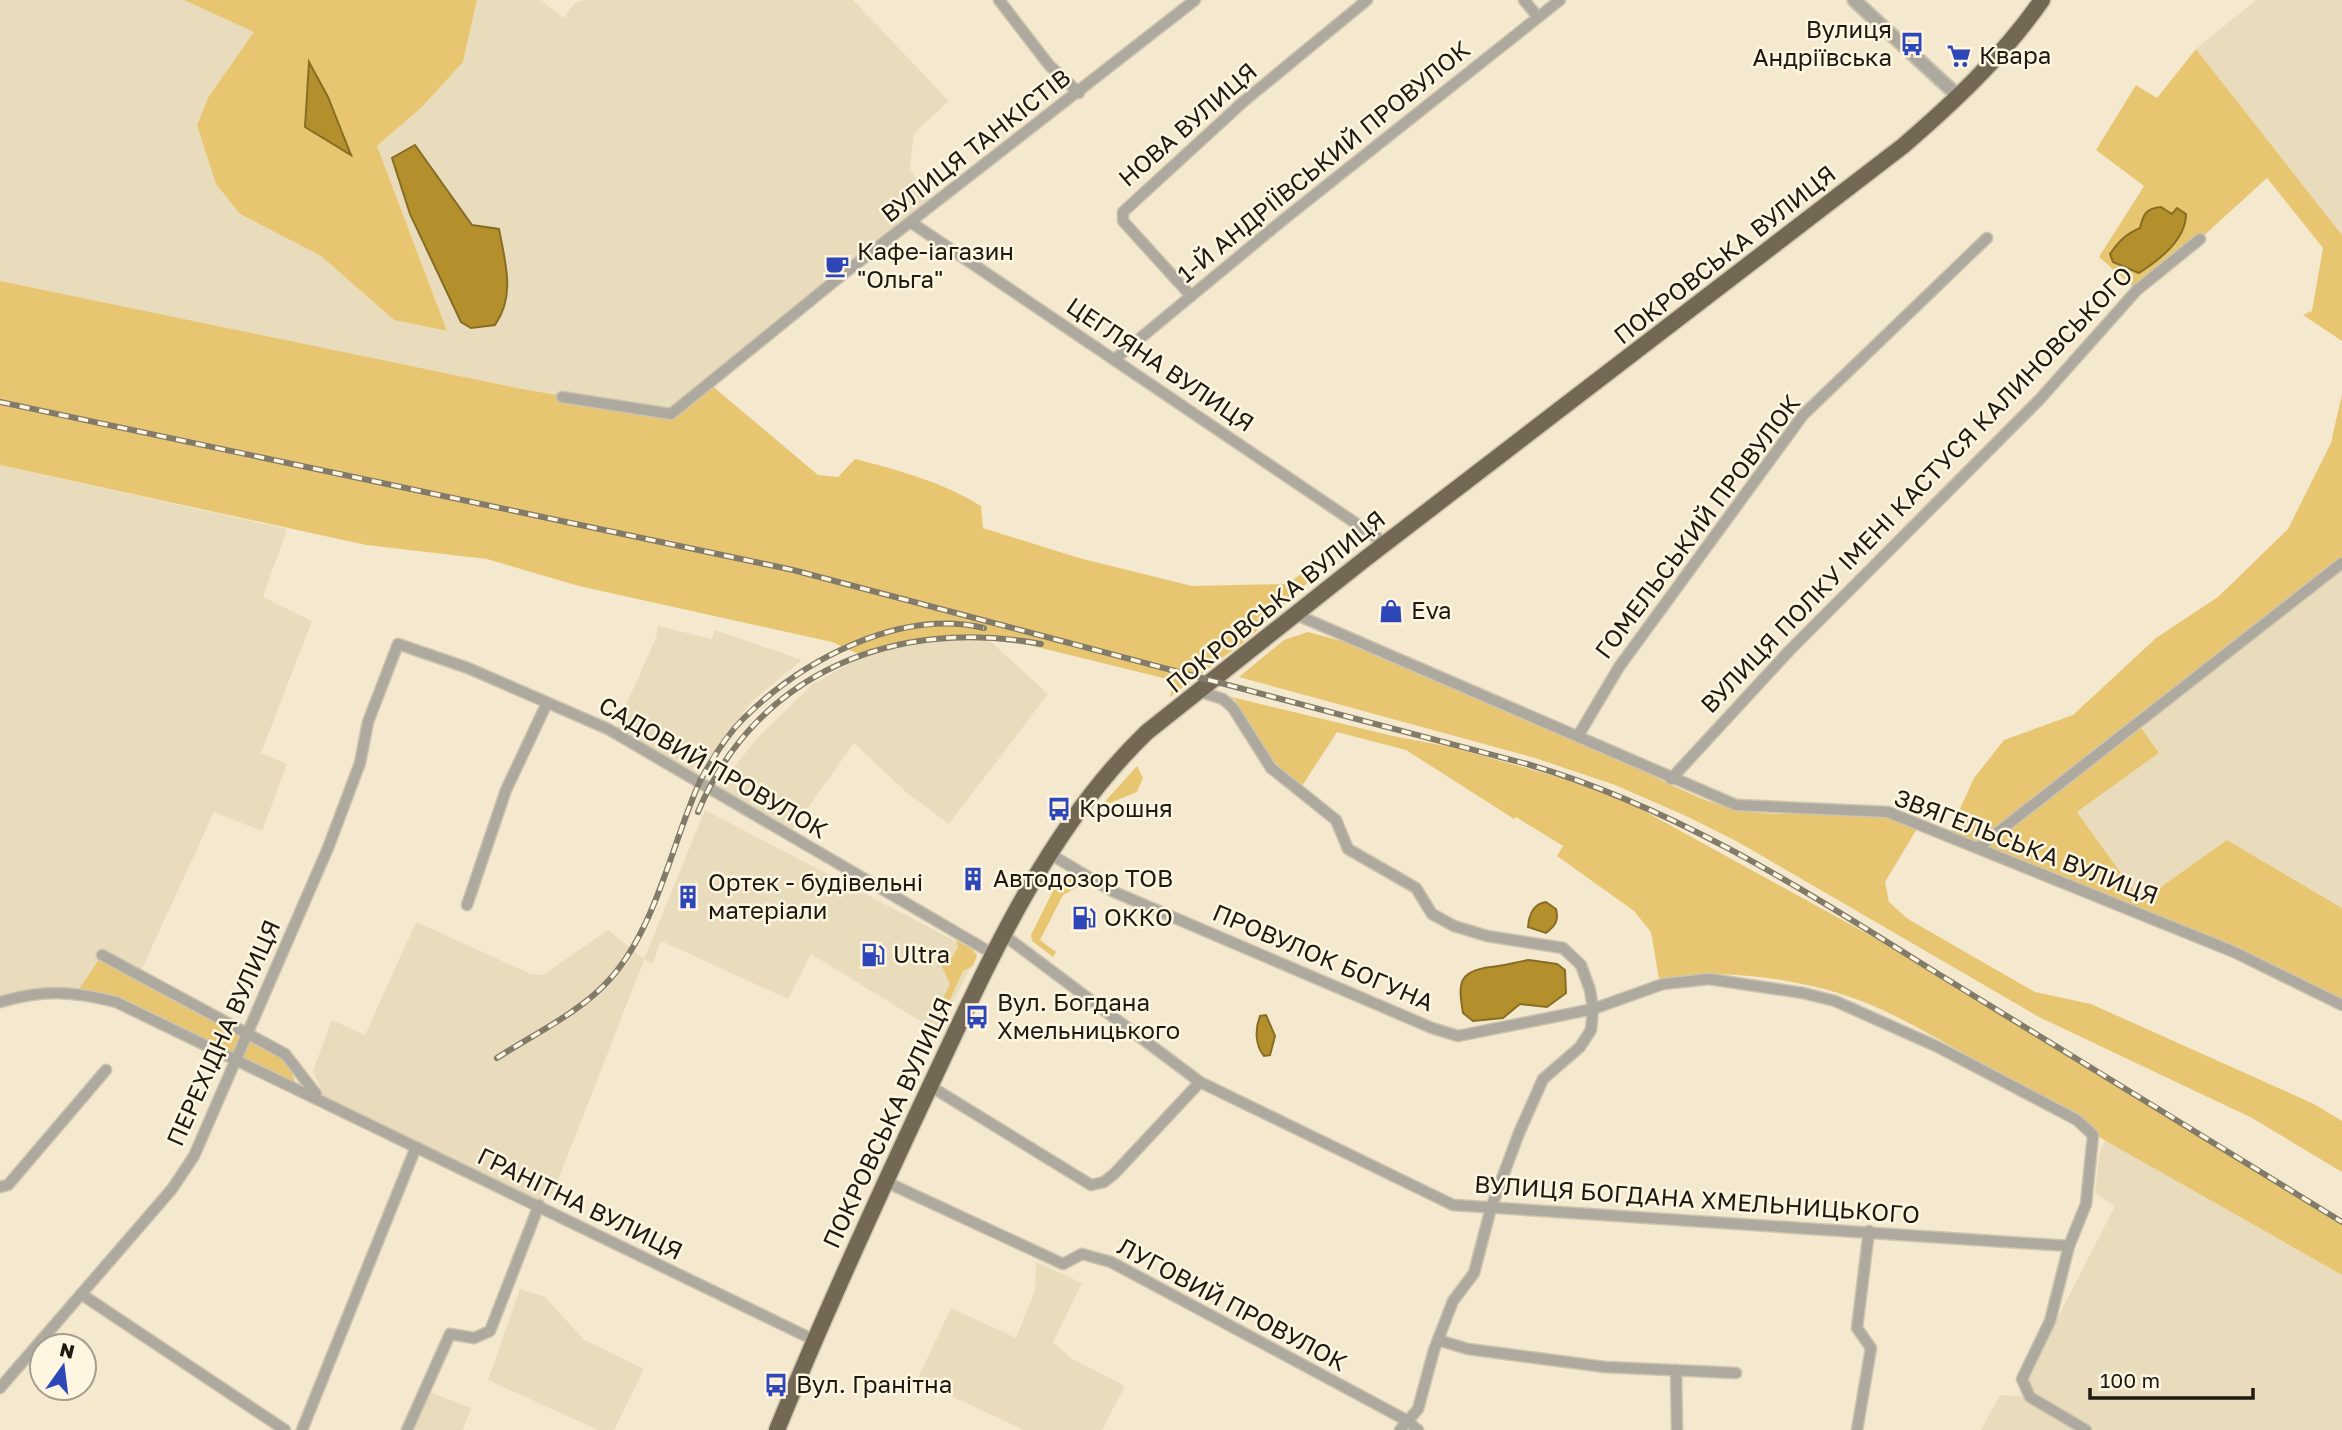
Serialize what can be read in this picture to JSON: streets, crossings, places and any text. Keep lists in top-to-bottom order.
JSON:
{
  "streets": {
    "highway": ["ПОКРОВСЬКА ВУЛИЦЯ"],
    "street": [
      "НОВА ВУЛИЦЯ",
      "ВУЛИЦЯ ТАНКІСТІВ",
      "1-Й АНДРІЇВСЬКИЙ ПРОВУЛОК",
      "ЦЕГЛЯНА ВУЛИЦЯ",
      "ВУЛИЦЯ ПОЛКУ ІМЕНІ КАСТУСЯ КАЛИНОВСЬКОГО",
      "ГОМЕЛЬСЬКИЙ ПРОВУЛОК",
      "САДОВИЙ ПРОВУЛОК",
      "ЗВЯГЕЛЬСЬКА ВУЛИЦЯ",
      "ПРОВУЛОК БОГУНА",
      "ПЕРЕХІДНА ВУЛИЦЯ",
      "ВУЛИЦЯ БОГДАНА ХМЕЛЬНИЦЬКОГО",
      "ГРАНІТНА ВУЛИЦЯ",
      "ЛУГОВИЙ ПРОВУЛОК"
    ]
  },
  "crossings": [
    ["НОВА ВУЛИЦЯ", "1-Й АНДРІЇВСЬКИЙ ПРОВУЛОК"],
    ["ВУЛИЦЯ ТАНКІСТІВ", "ЦЕГЛЯНА ВУЛИЦЯ"],
    ["1-Й АНДРІЇВСЬКИЙ ПРОВУЛОК", "ЦЕГЛЯНА ВУЛИЦЯ"],
    ["ПОКРОВСЬКА ВУЛИЦЯ", "ЦЕГЛЯНА ВУЛИЦЯ"],
    ["ПОКРОВСЬКА ВУЛИЦЯ", "САДОВИЙ ПРОВУЛОК"],
    ["ПОКРОВСЬКА ВУЛИЦЯ", "ЗВЯГЕЛЬСЬКА ВУЛИЦЯ"],
    ["ПОКРОВСЬКА ВУЛИЦЯ", "ПРОВУЛОК БОГУНА"],
    ["ПОКРОВСЬКА ВУЛИЦЯ", "ВУЛИЦЯ БОГДАНА ХМЕЛЬНИЦЬКОГО"],
    ["ПОКРОВСЬКА ВУЛИЦЯ", "ГРАНІТНА ВУЛИЦЯ"],
    ["ПОКРОВСЬКА ВУЛИЦЯ", "ЛУГОВИЙ ПРОВУЛОК"],
    ["ВУЛИЦЯ ПОЛКУ ІМЕНІ КАСТУСЯ КАЛИНОВСЬКОГО", "ЗВЯГЕЛЬСЬКА ВУЛИЦЯ"],
    ["ГОМЕЛЬСЬКИЙ ПРОВУЛОК", "ЗВЯГЕЛЬСЬКА ВУЛИЦЯ"],
    ["САДОВИЙ ПРОВУЛОК", "ПЕРЕХІДНА ВУЛИЦЯ"],
    ["ПРОВУЛОК БОГУНА", "ВУЛИЦЯ БОГДАНА ХМЕЛЬНИЦЬКОГО"],
    ["ПЕРЕХІДНА ВУЛИЦЯ", "ГРАНІТНА ВУЛИЦЯ"]
  ],
  "places": {
    "bus stop": [
      "Вулиця Андріївська",
      "Крошня",
      "Вул. Богдана Хмельницького",
      "Вул. Гранітна"
    ],
    "supermarket": ["Квара"],
    "cafe": ["Кафе-іагазин \"Ольга\""],
    "shop": ["Eva"],
    "building": ["Автодозор ТОВ", "Ортек - будівельні матеріали"],
    "fuel station": ["ОККО", "Ultra"]
  },
  "scale_bar": "100 m",
  "north": "top"
}
